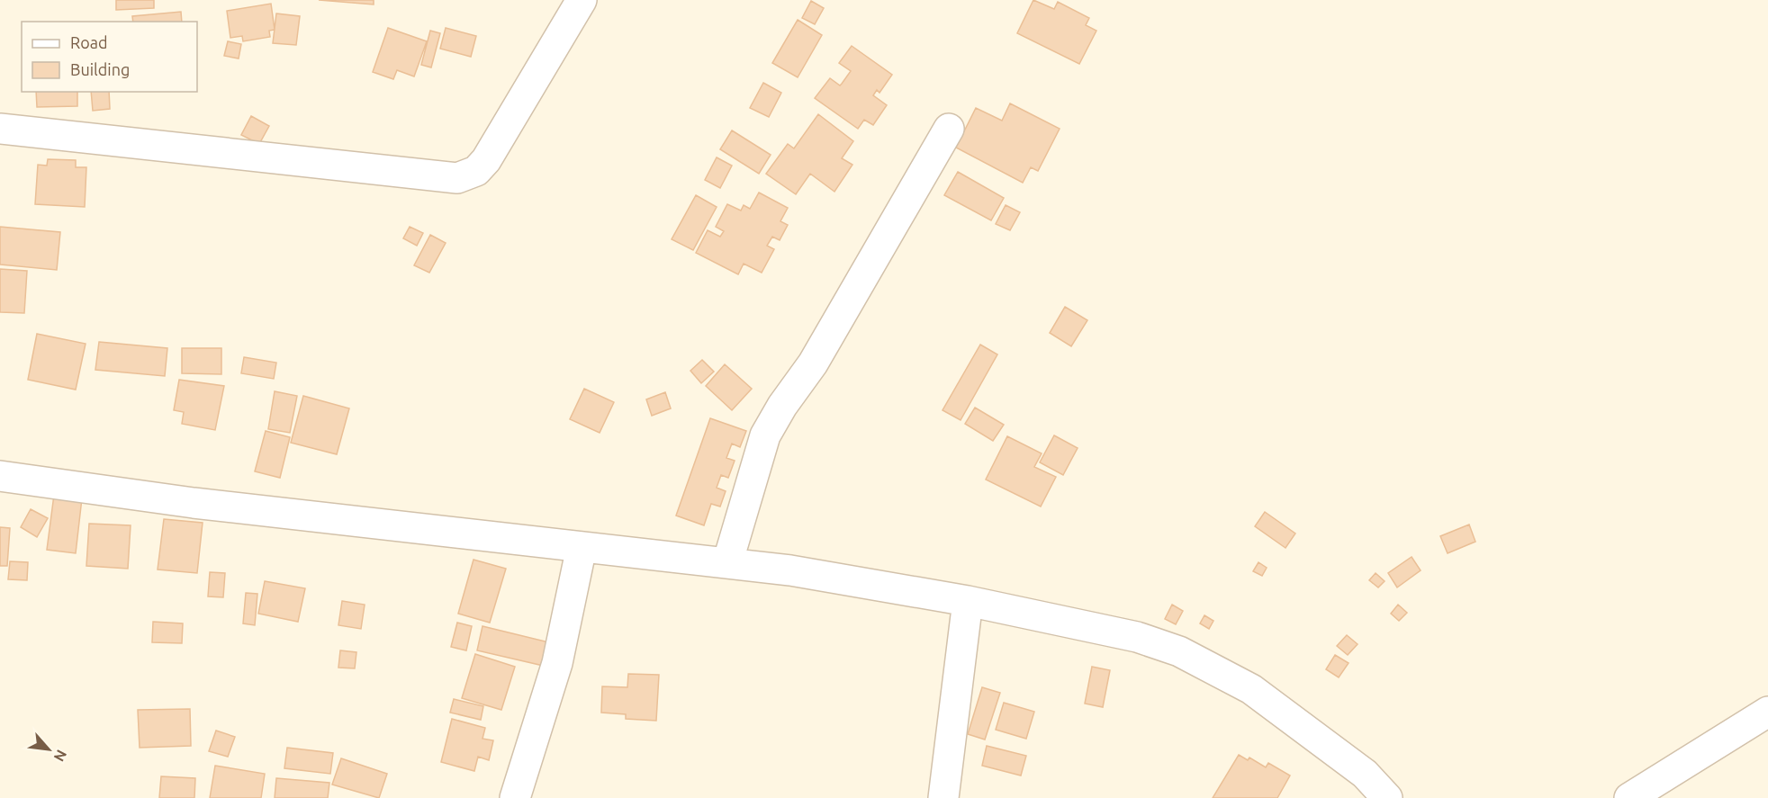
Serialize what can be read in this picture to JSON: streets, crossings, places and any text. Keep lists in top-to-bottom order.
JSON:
{
  "legend": ["Road", "Building"],
  "north": "bottom right"
}
